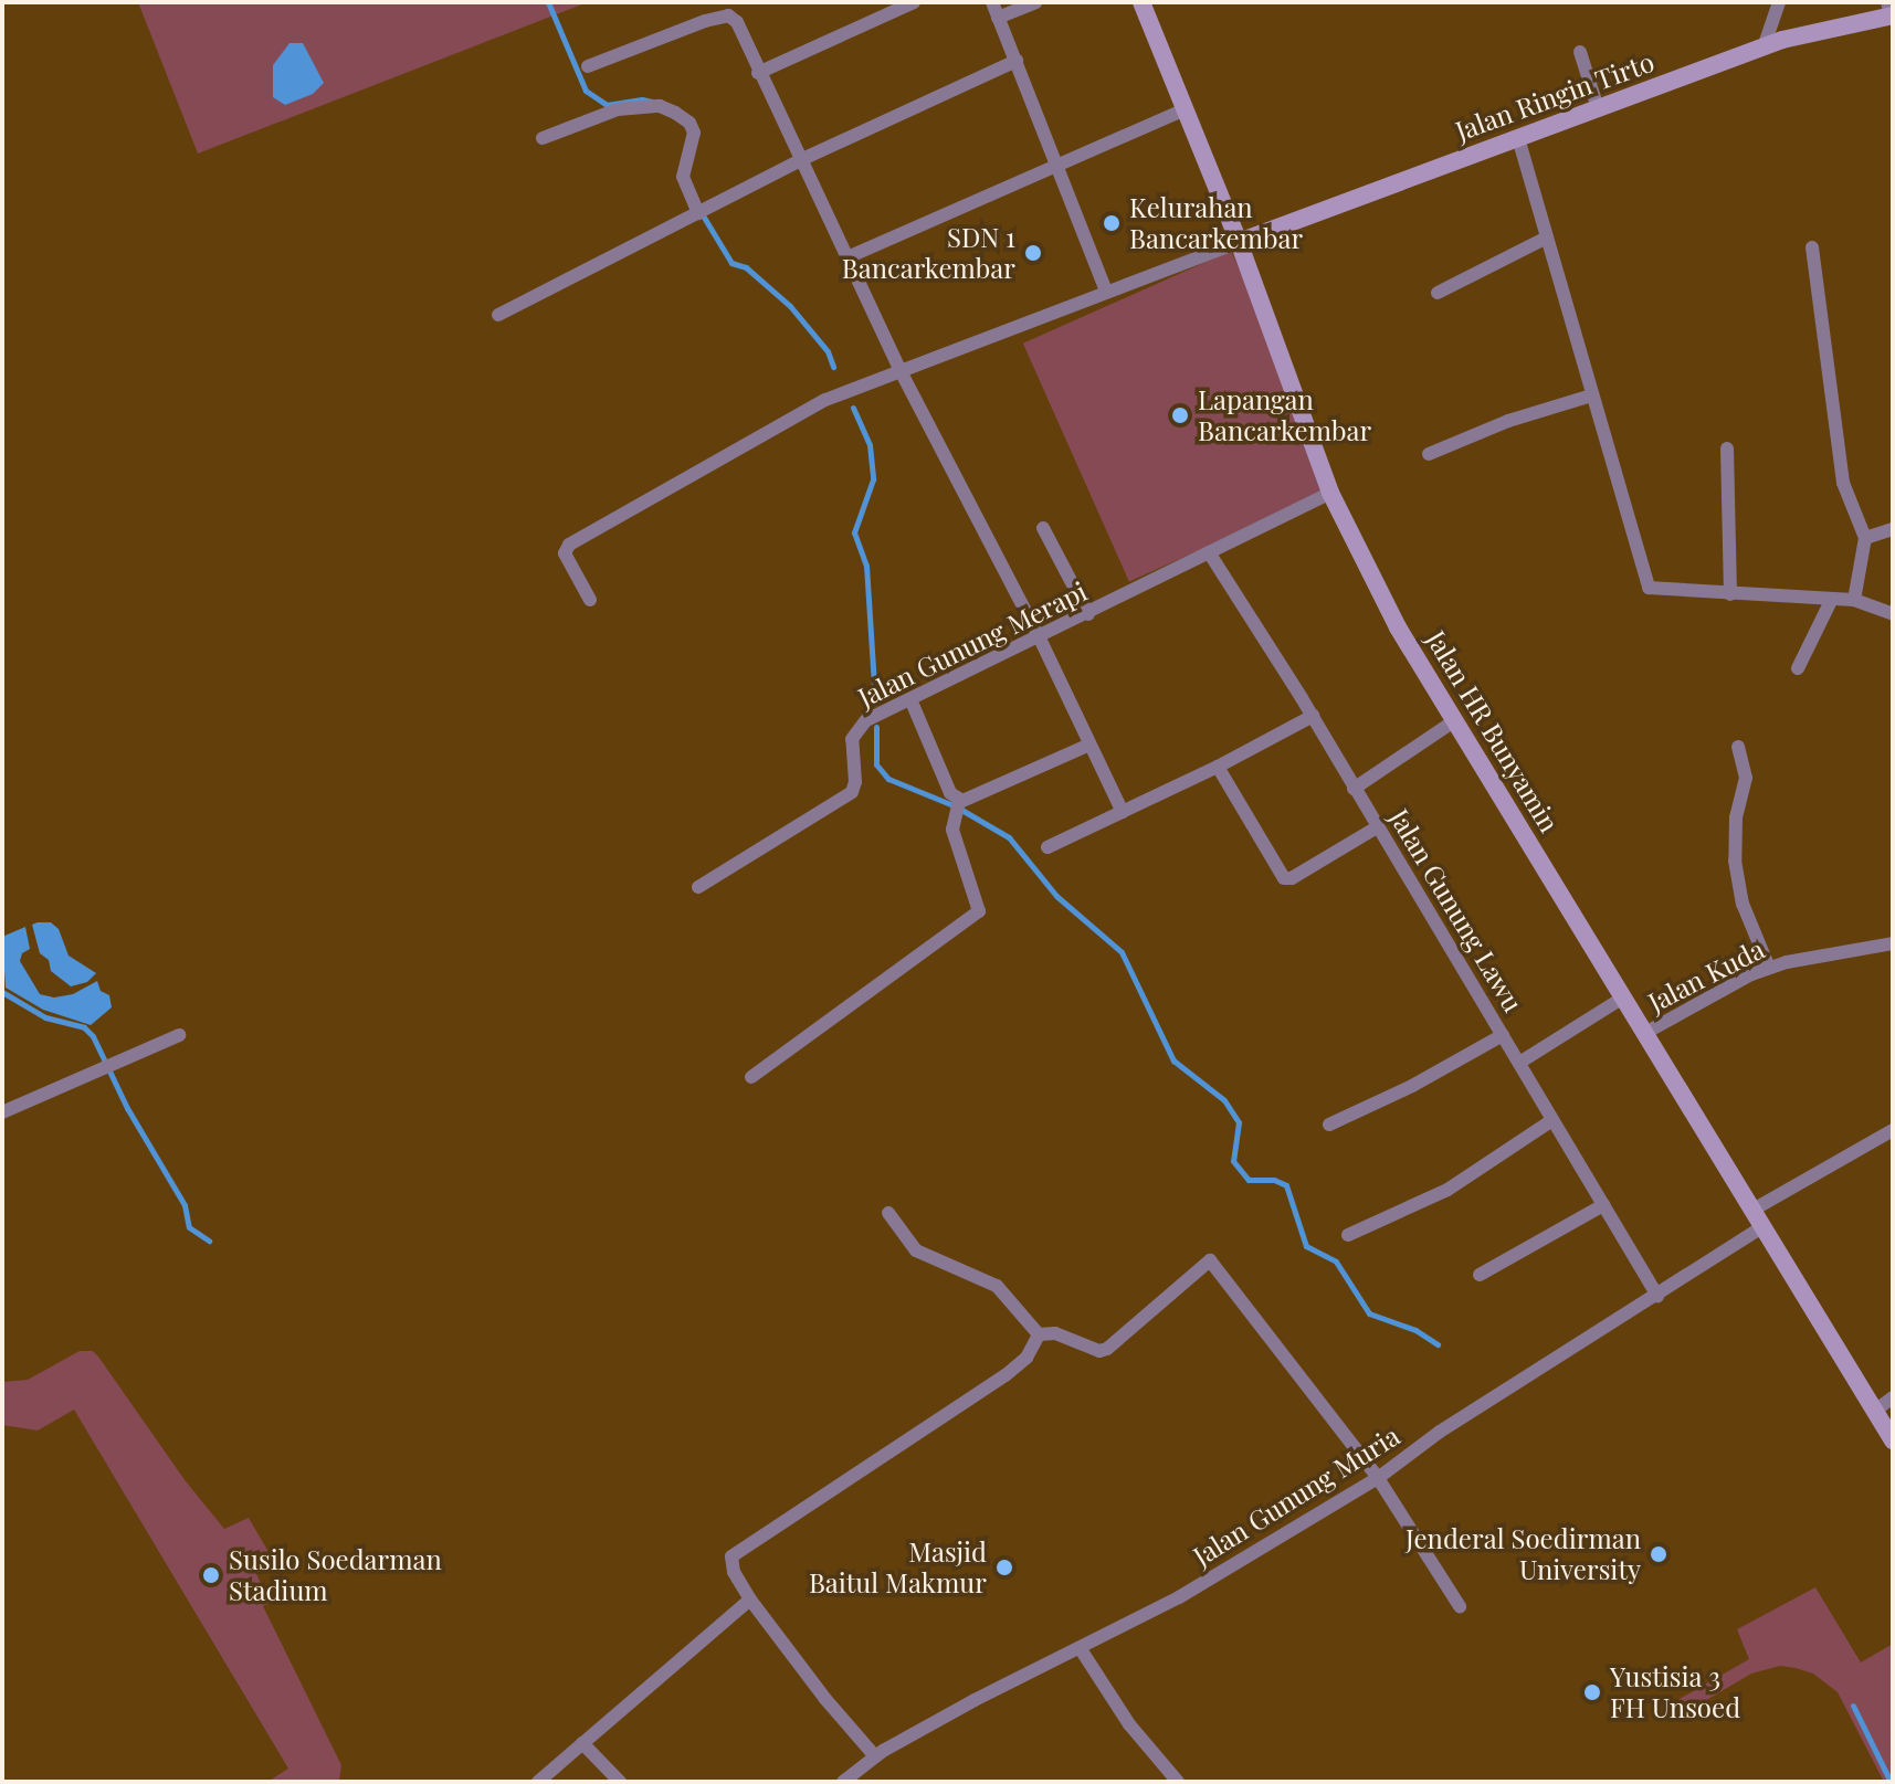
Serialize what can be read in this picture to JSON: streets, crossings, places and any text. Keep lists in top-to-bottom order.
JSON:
{
  "streets": {
    "main road": ["Jalan Ringin Tirto", "Jalan HR Bunyamin"],
    "street": [
      "Jalan Gunung Merapi",
      "Jalan Gunung Lawu",
      "Jalan Kuda",
      "Jalan Gunung Muria"
    ]
  },
  "crossings": [
    ["Jalan Ringin Tirto", "Jalan HR Bunyamin"],
    ["Jalan Gunung Merapi", "Jalan HR Bunyamin"],
    ["Jalan Gunung Merapi", "Jalan Gunung Lawu"],
    ["Jalan HR Bunyamin", "Jalan Kuda"],
    ["Jalan HR Bunyamin", "Jalan Gunung Muria"],
    ["Jalan Gunung Lawu", "Jalan Gunung Muria"]
  ],
  "places": [
    "Kelurahan Bancarkembar",
    "SDN 1 Bancarkembar",
    "Lapangan Bancarkembar",
    "Jenderal Soedirman University",
    "Masjid Baitul Makmur",
    "Susilo Soedarman Stadium",
    "Yustisia 3 FH Unsoed"
  ]
}
